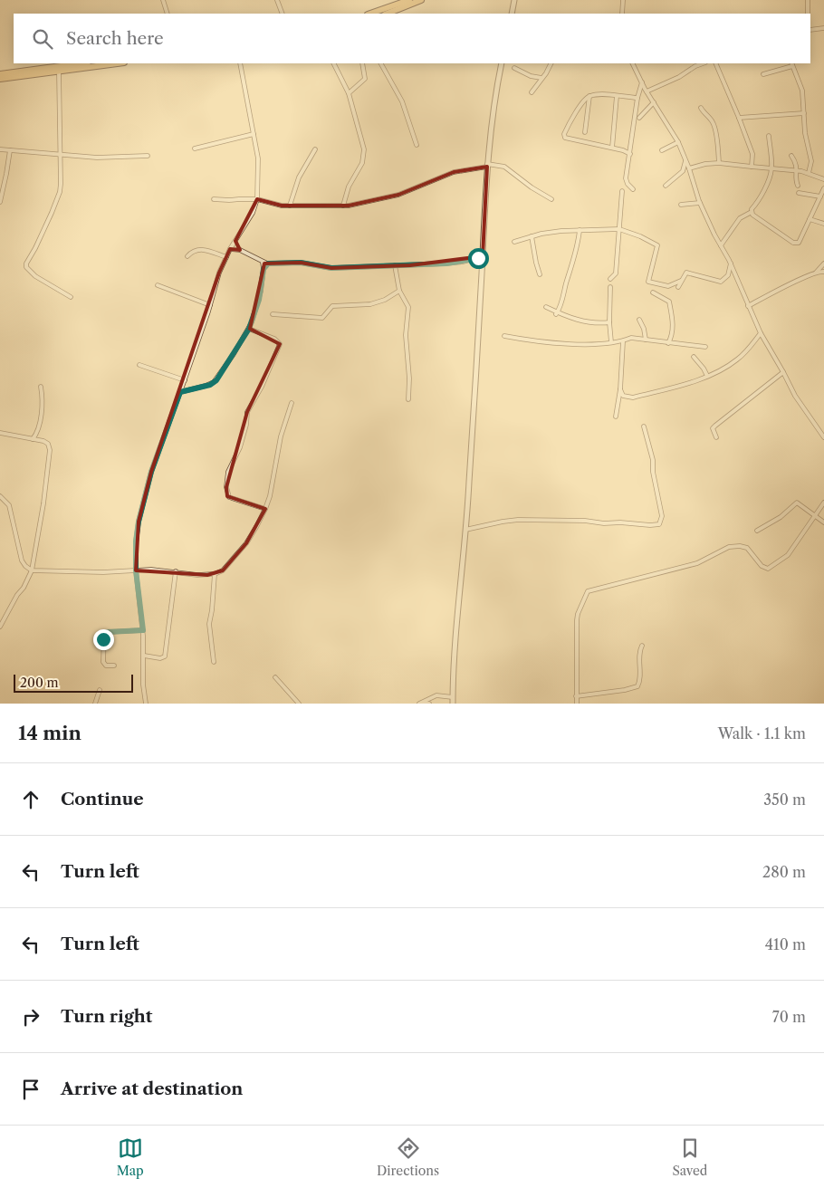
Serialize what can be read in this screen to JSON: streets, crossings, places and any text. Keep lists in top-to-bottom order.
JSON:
{
  "scale_bar": "200 m",
  "page": {
    "search": "Search here",
    "scale": "200 m",
    "heading": ["14 min", "Walk · 1.1 km"],
    "list": [
      ["Continue", "350 m"],
      ["Turn left", "280 m"],
      ["Turn left", "410 m"],
      ["Turn right", "70 m"],
      "Arrive at destination"
    ],
    "nav": ["Map", "Directions", "Saved"]
  }
}
